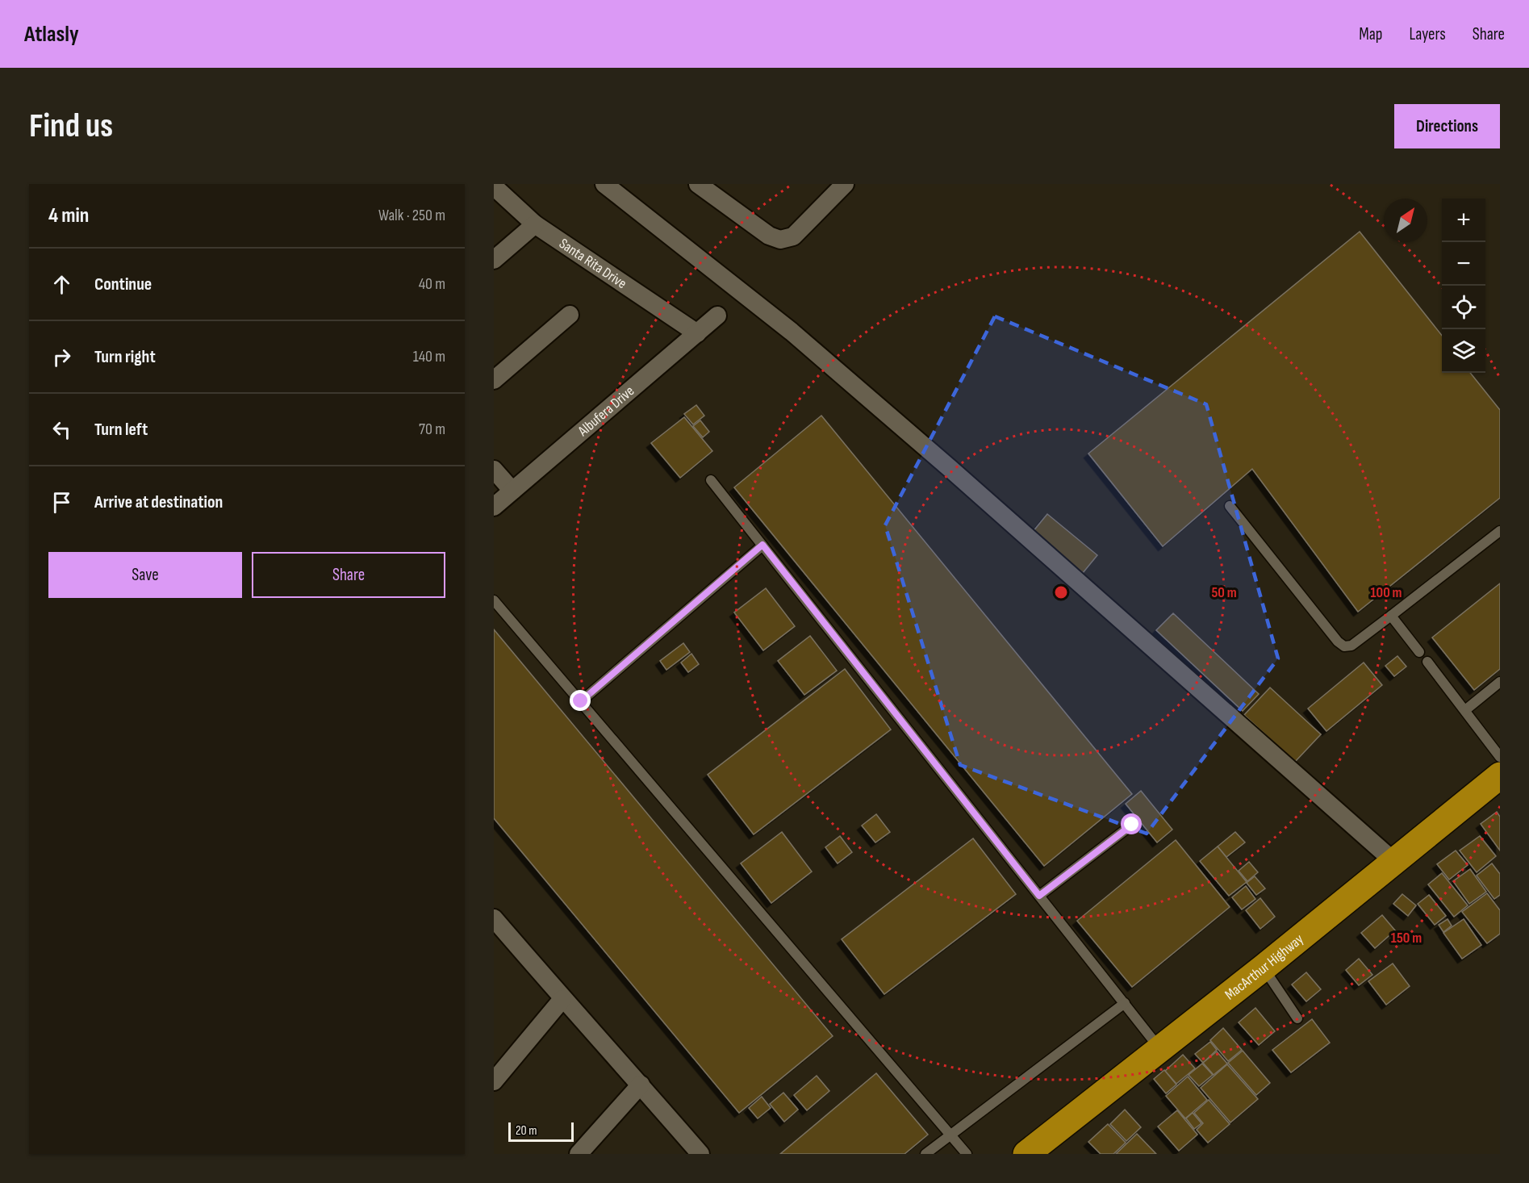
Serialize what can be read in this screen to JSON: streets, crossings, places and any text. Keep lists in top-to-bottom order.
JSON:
{
  "streets": {
    "highway": ["MacArthur Highway"],
    "street": ["Santa Rita Drive", "Albufera Drive"]
  },
  "crossings": [
    ["Santa Rita Drive", "Albufera Drive"]
  ],
  "scale_bar": "20 m",
  "north": "top right",
  "page": {
    "header": "Atlasly",
    "nav": ["Map", "Layers", "Share"],
    "buttons": [
      "Directions",
      ["Save", "Share"]
    ],
    "title": "Find us",
    "heading": ["4 min", "Walk · 250 m"],
    "map_buttons": ["+", "−"],
    "list": [
      ["Continue", "40 m"],
      ["Turn right", "140 m"],
      ["Turn left", "70 m"],
      "Arrive at destination"
    ],
    "scale": "20 m"
  },
  "rings": ["50 m", "100 m", "150 m"]
}
